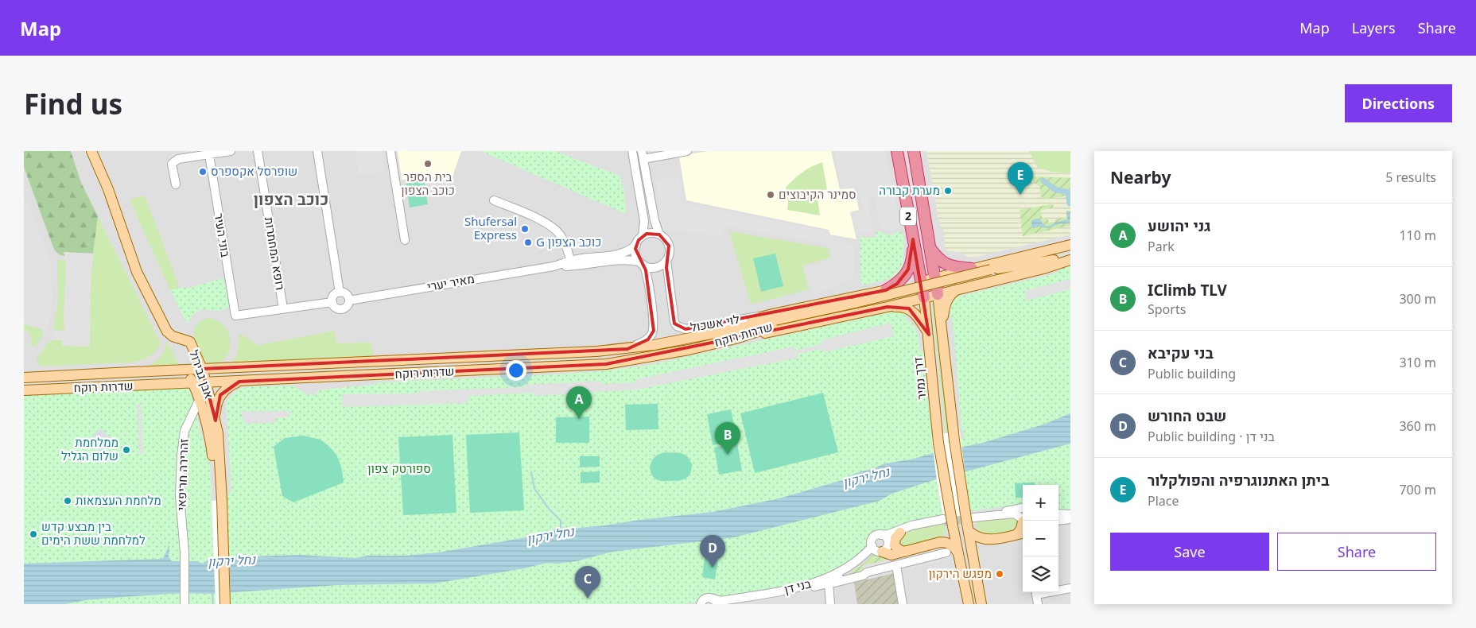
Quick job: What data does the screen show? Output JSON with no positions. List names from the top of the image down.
{
  "streets": {
    "highway": ["2", "דרך נמיר"],
    "main road": ["שדרות רוקח", "אבן גבירול"],
    "street": [
      "בוני העיר",
      "רופא המחתרות",
      "מאיר יערי",
      "לוי אשכול",
      "זהרירה חריפאי",
      "בני דן"
    ]
  },
  "crossings": [
    ["בוני העיר", "רופא המחתרות"],
    ["מאיר יערי", "לוי אשכול"],
    ["שדרות רוקח", "אבן גבירול"],
    ["אבן גבירול", "זהרירה חריפאי"],
    ["דרך נמיר", "בני דן"]
  ],
  "districts": ["כוכב הצפון"],
  "water": ["נחל ירקון"],
  "parks": ["ספורטק צפון"],
  "places": [
    "בית הספר כוכב הצפון",
    "שופרסל אקספרס",
    "מערת קבורה",
    "סמינר הקיבוצים",
    "Shufersal Express",
    "G כוכב הצפון",
    "ממלחמת שלום הגליל",
    "מלחמת העצמאות",
    "בין מבצע קדש למלחמת ששת הימים",
    "מפגש הירקון"
  ],
  "page": {
    "header": "Map",
    "nav": ["Map", "Layers", "Share"],
    "buttons": [
      "Directions",
      ["Save", "Share"]
    ],
    "title": "Find us",
    "heading": ["Nearby", "5 results"],
    "pins": [
      "E",
      "A",
      "B",
      "D",
      "C"
    ],
    "list": [
      {
        "mark": "A",
        "name": "גני יהושע",
        "note": "Park",
        "value": "110 m"
      },
      {
        "mark": "B",
        "name": "IClimb TLV",
        "note": "Sports",
        "value": "300 m"
      },
      {
        "mark": "C",
        "name": "בני עקיבא",
        "note": "Public building",
        "value": "310 m"
      },
      {
        "mark": "D",
        "name": "שבט החורש",
        "note": "Public building · בני דן",
        "value": "360 m"
      },
      {
        "mark": "E",
        "name": "ביתן האתנוגרפיה והפולקלור",
        "note": "Place",
        "value": "700 m"
      }
    ],
    "map_buttons": ["+", "−"]
  }
}
